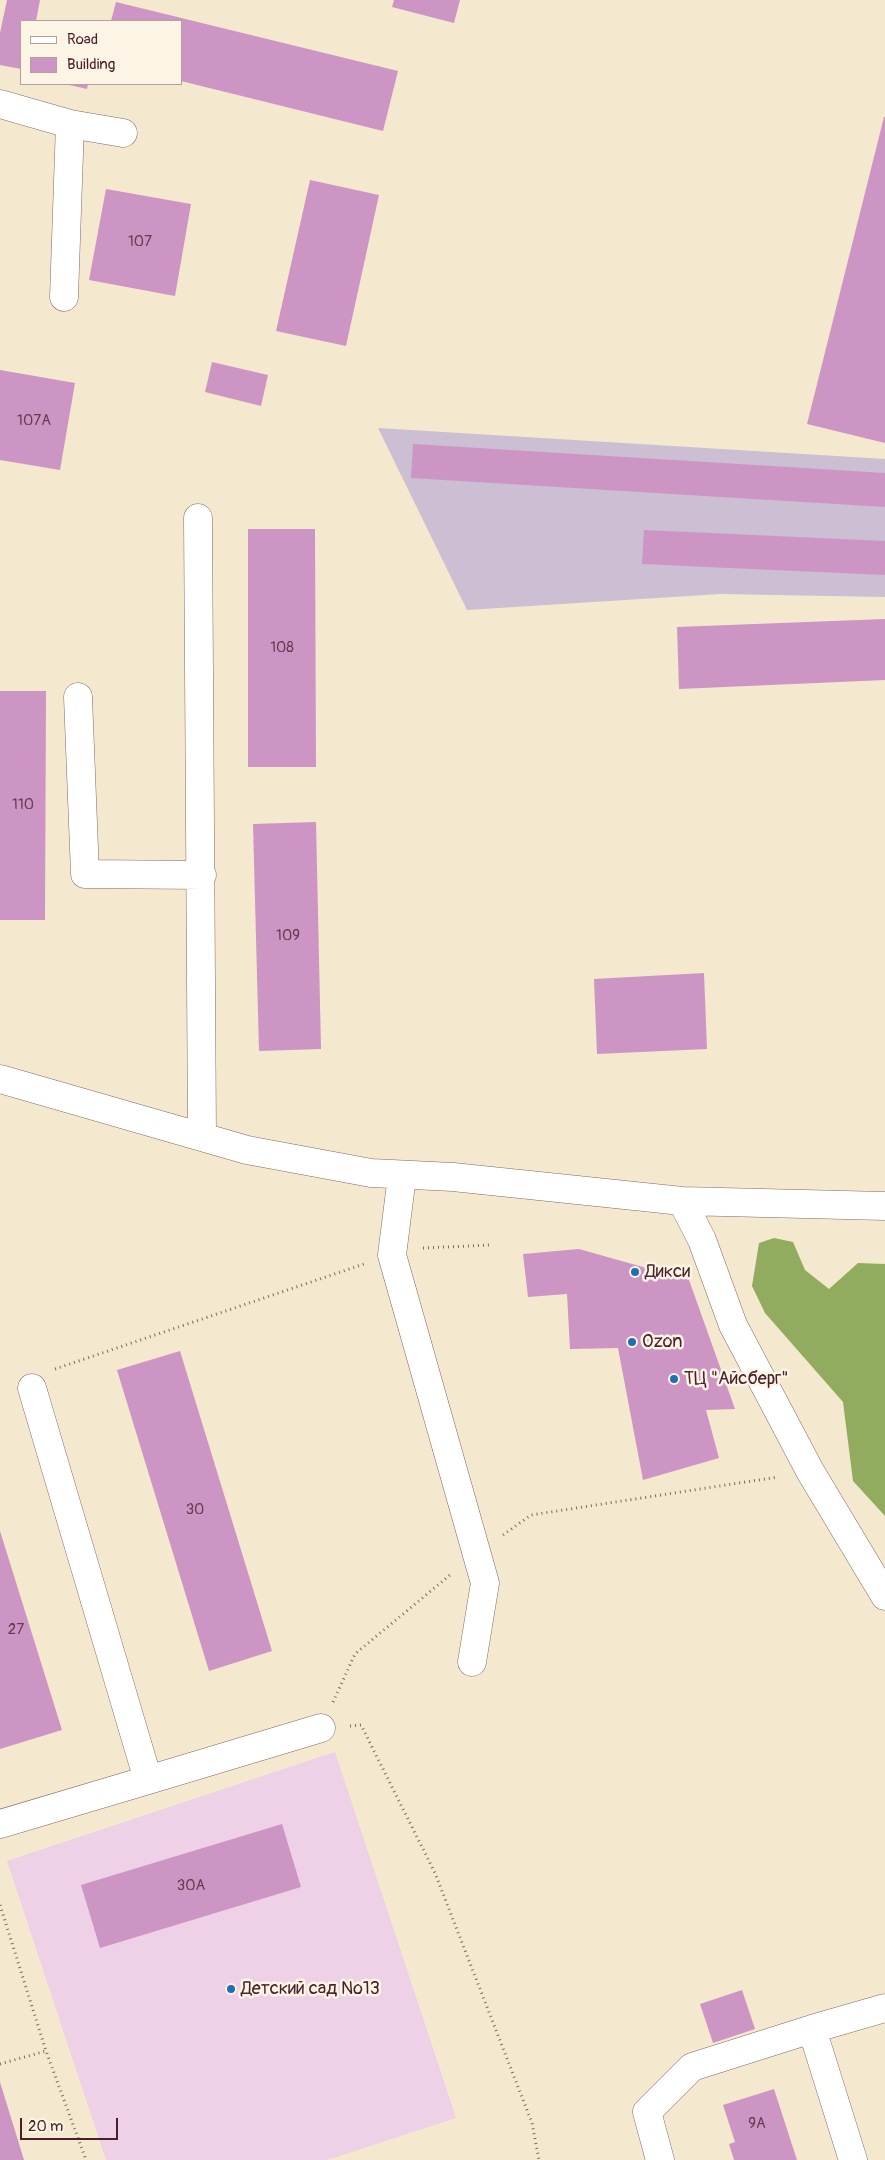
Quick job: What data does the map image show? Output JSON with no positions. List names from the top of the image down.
{
  "places": [
    "Дикси",
    "Ozon",
    "ТЦ \"Айсберг\"",
    "Детский сад №13"
  ],
  "house_numbers": [
    "107",
    "107А",
    "108",
    "110",
    "109",
    "30",
    "27",
    "30А",
    "9А"
  ],
  "legend": ["Road", "Building"],
  "scale_bar": "20 m"
}
